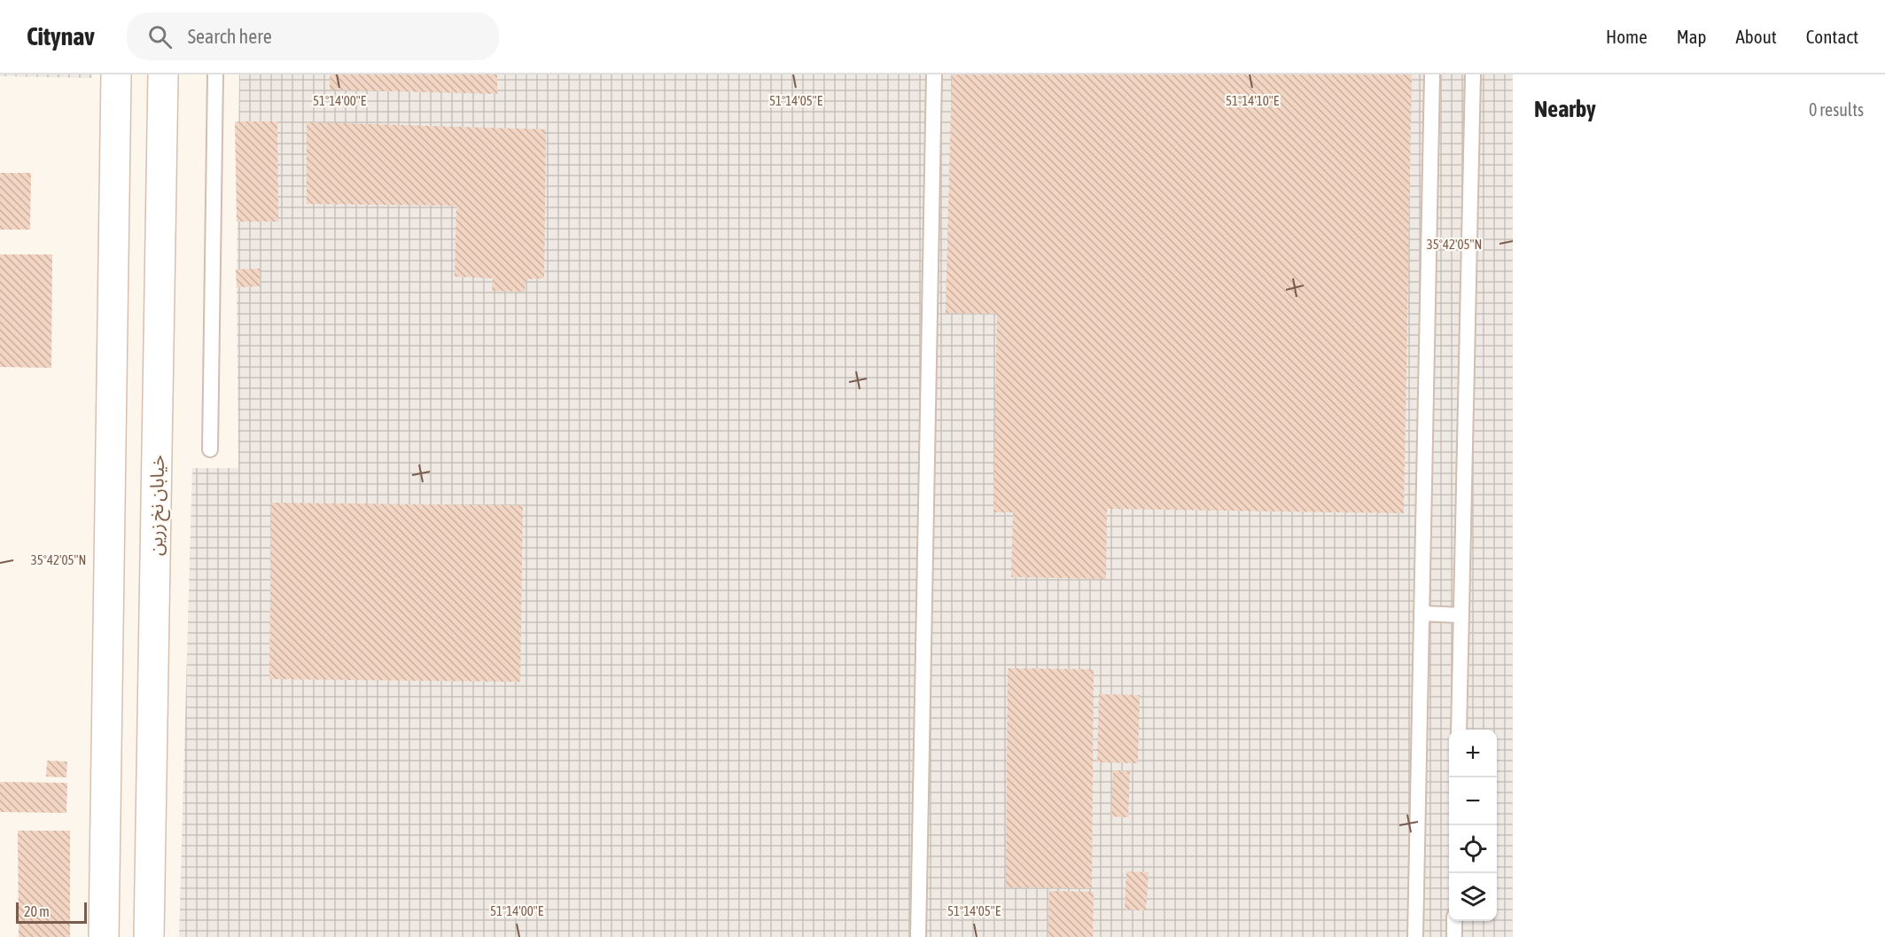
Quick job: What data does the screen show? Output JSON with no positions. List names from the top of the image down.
{
  "streets": {
    "street": ["خیابان نخ زرین"]
  },
  "scale_bar": "20 m",
  "page": {
    "header": "Citynav",
    "search": "Search here",
    "nav": [
      "Home",
      "Map",
      "About",
      "Contact"
    ],
    "heading": ["Nearby", "0 results"],
    "map_buttons": ["+", "−"],
    "scale": "20 m"
  },
  "coordinates": [
    "51°14'00\"E",
    "51°14'05\"E",
    "51°14'10\"E",
    "35°42'05\"N"
  ]
}
